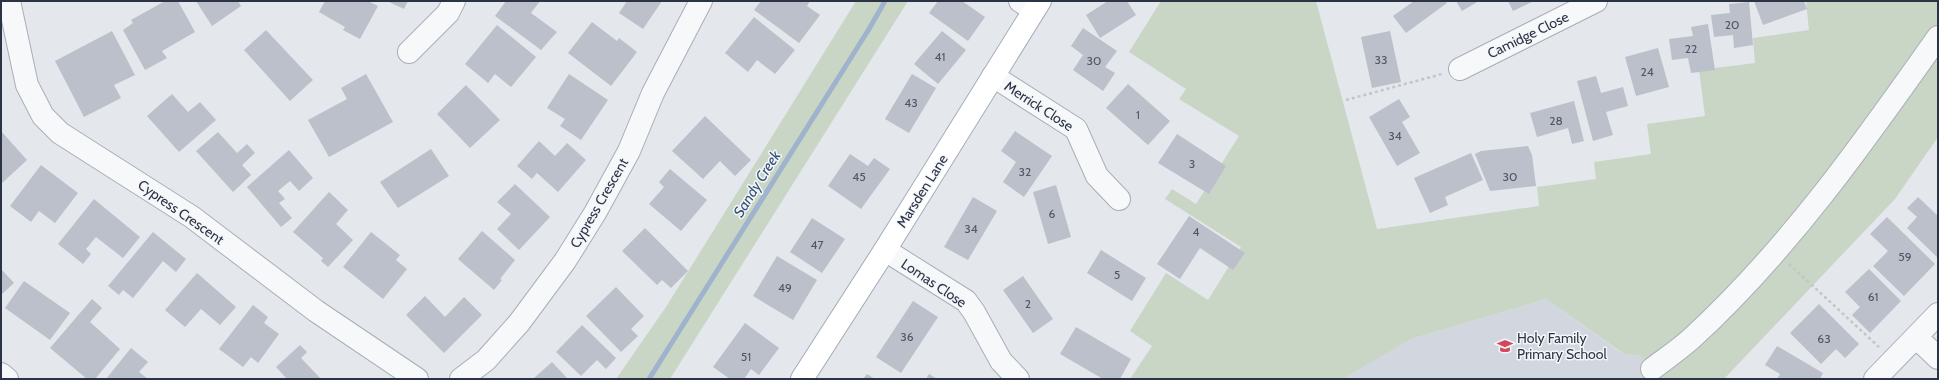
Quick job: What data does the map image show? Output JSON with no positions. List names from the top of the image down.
{
  "streets": {
    "main road": ["Marsden Lane"],
    "street": [
      "Camidge Close",
      "Merrick Close",
      "Cypress Crescent",
      "Lomas Close"
    ]
  },
  "crossings": [
    ["Merrick Close", "Marsden Lane"],
    ["Marsden Lane", "Lomas Close"]
  ],
  "water": ["Sandy Creek"],
  "places": {
    "school or university": ["Holy Family Primary School"]
  },
  "house_numbers": [
    "20",
    "22",
    "41",
    "33",
    "30",
    "24",
    "43",
    "1",
    "28",
    "34",
    "3",
    "32",
    "45",
    "30",
    "6",
    "34",
    "4",
    "47",
    "59",
    "5",
    "49",
    "61",
    "2",
    "36",
    "63",
    "51"
  ]
}
